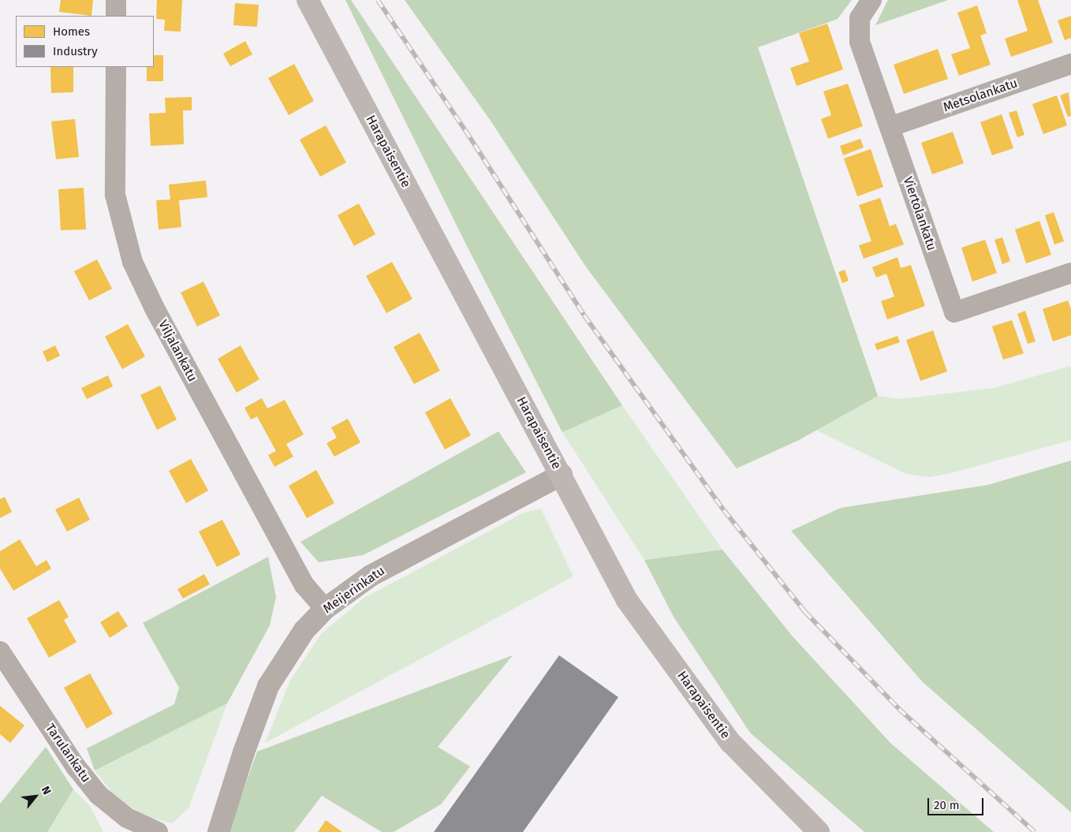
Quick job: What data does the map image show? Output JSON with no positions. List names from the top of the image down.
{
  "streets": {
    "main road": ["Harapaisentie"],
    "street": [
      "Metsolankatu",
      "Viertolankatu",
      "Viljalankatu",
      "Meijerinkatu",
      "Tarulankatu"
    ]
  },
  "crossings": [
    ["Metsolankatu", "Viertolankatu"],
    ["Harapaisentie", "Meijerinkatu"],
    ["Viljalankatu", "Meijerinkatu"]
  ],
  "legend": ["Homes", "Industry"],
  "scale_bar": "20 m",
  "north": "top right"
}
